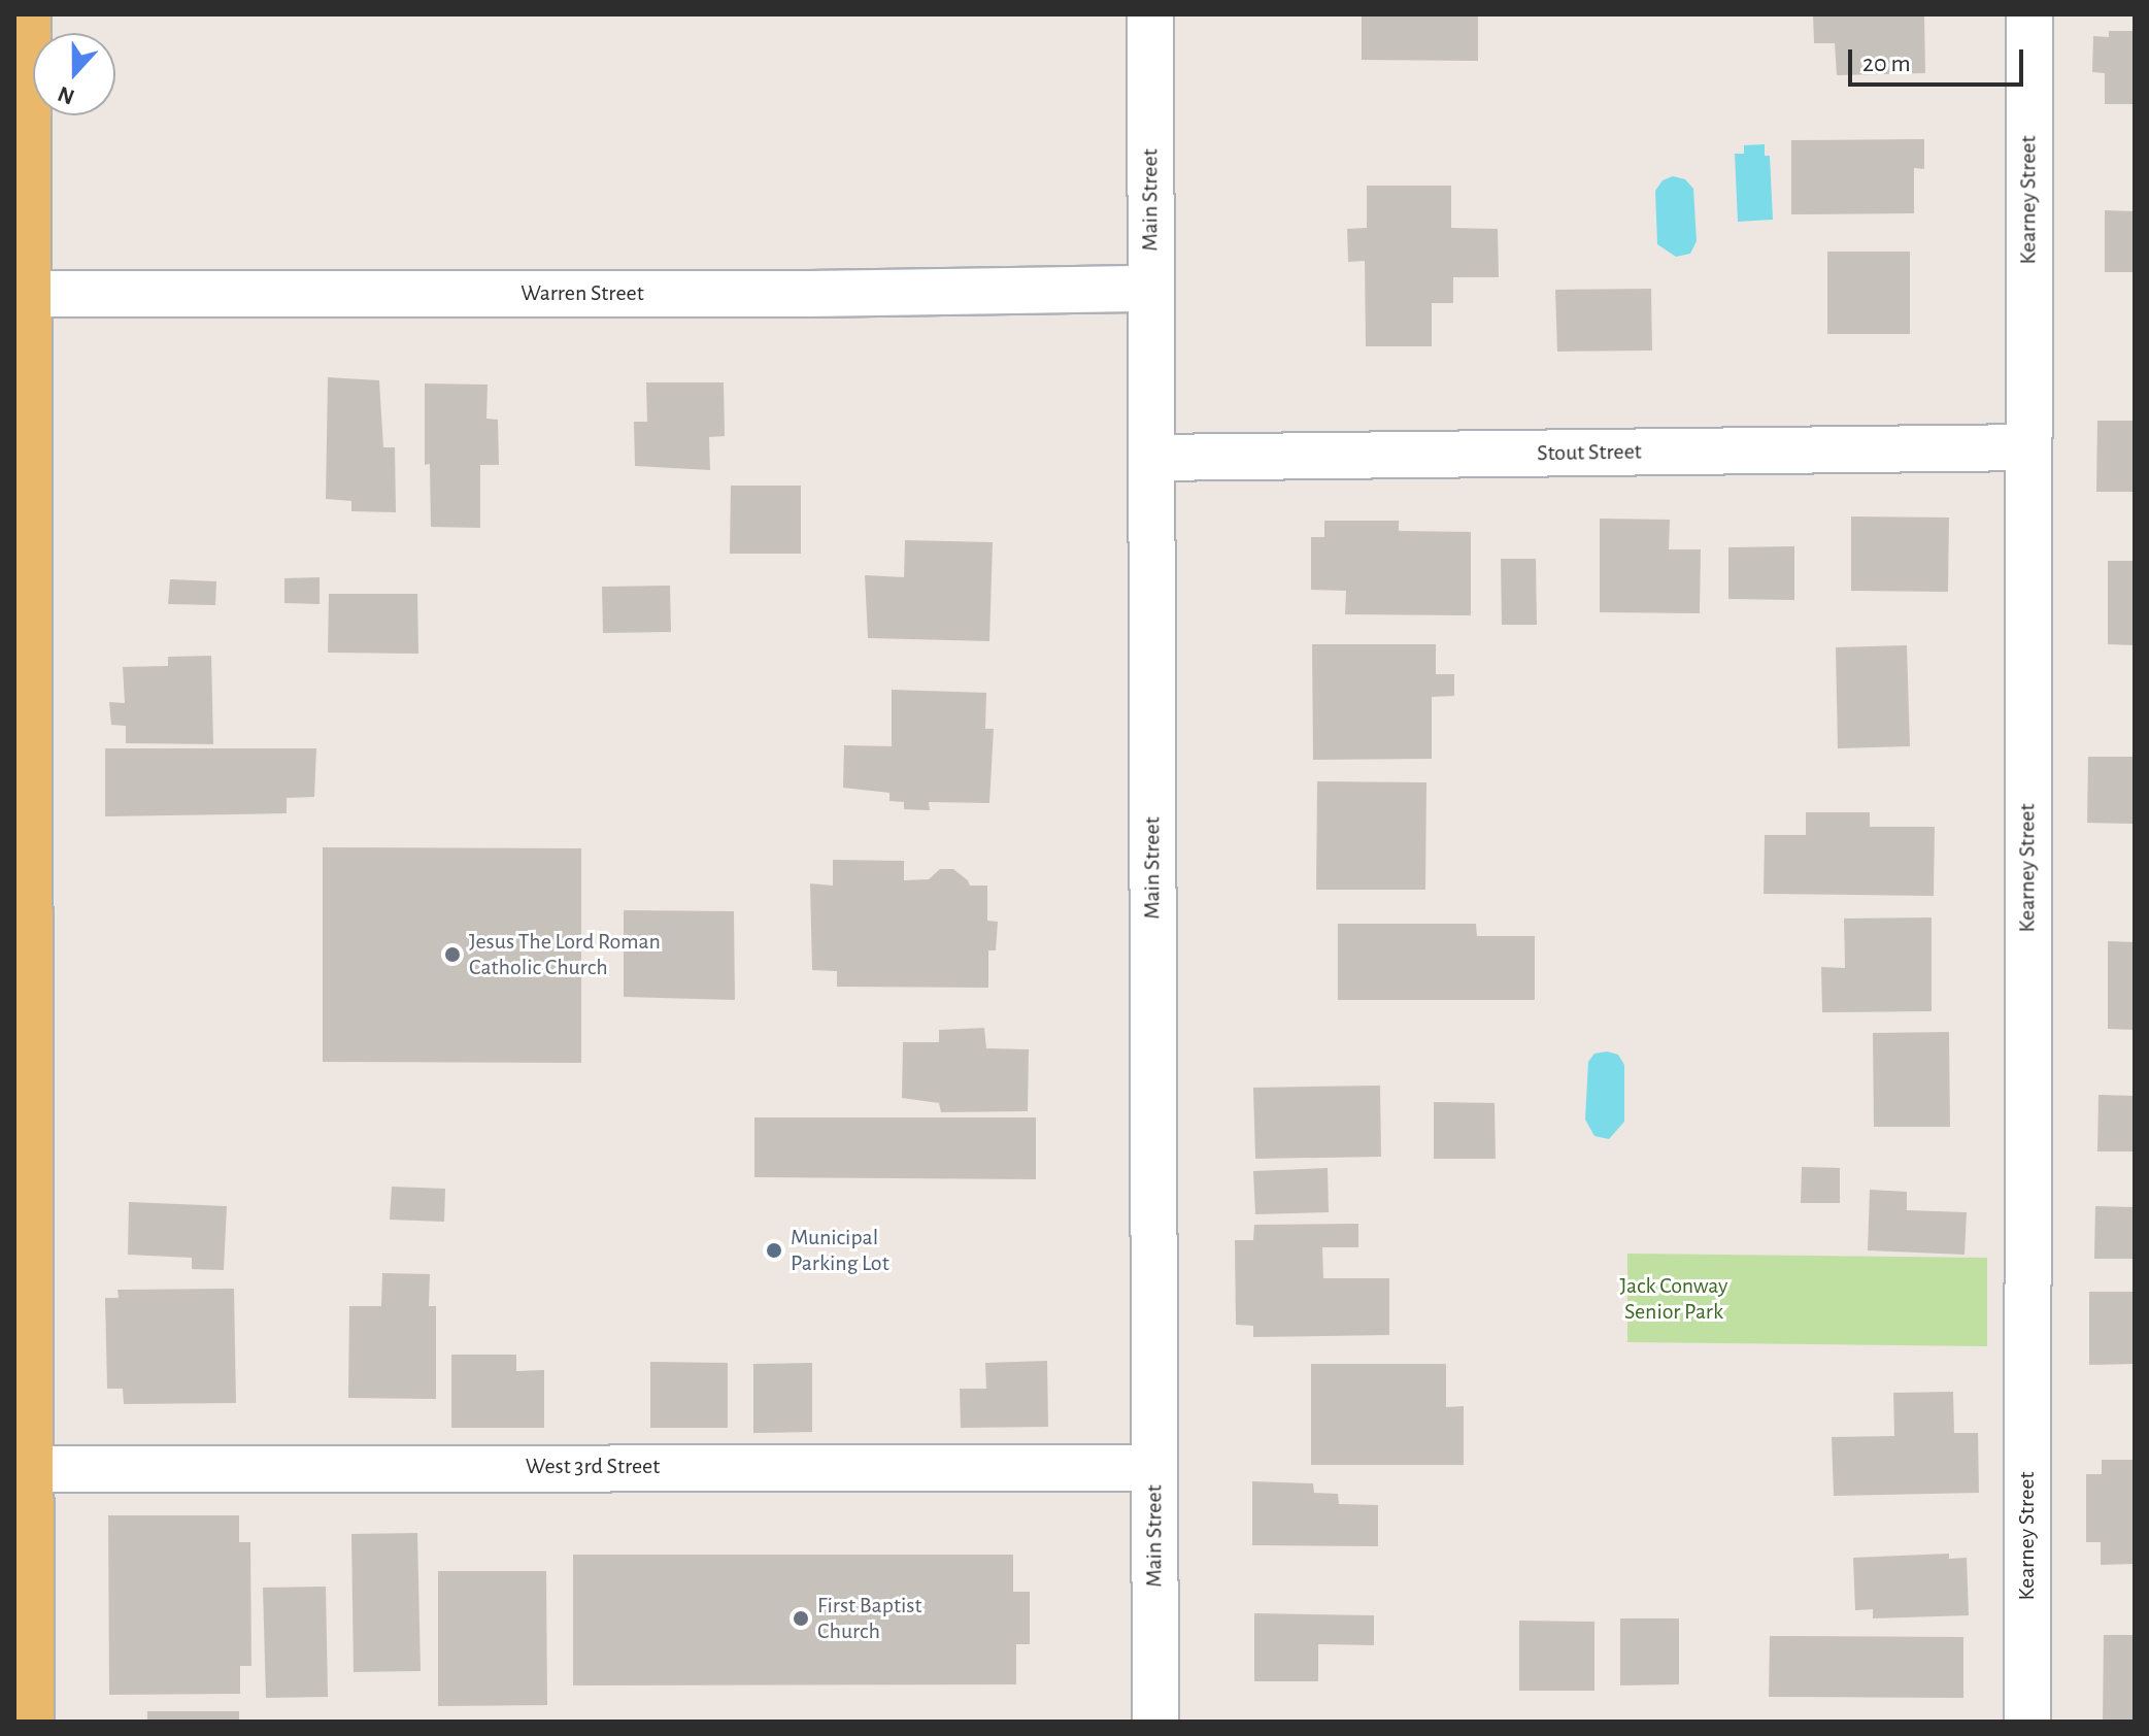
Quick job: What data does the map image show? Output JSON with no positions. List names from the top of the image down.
{
  "streets": {
    "street": [
      "Main Street",
      "Kearney Street",
      "Warren Street",
      "Stout Street",
      "West 3rd Street"
    ]
  },
  "crossings": [
    ["Main Street", "Warren Street"],
    ["Main Street", "Stout Street"],
    ["Main Street", "West 3rd Street"],
    ["Kearney Street", "Stout Street"]
  ],
  "parks": ["Jack Conway Senior Park"],
  "places": ["Jesus The Lord Roman Catholic Church", "Municipal Parking Lot", "First Baptist Church"],
  "scale_bar": "20 m",
  "north": "bottom"
}
